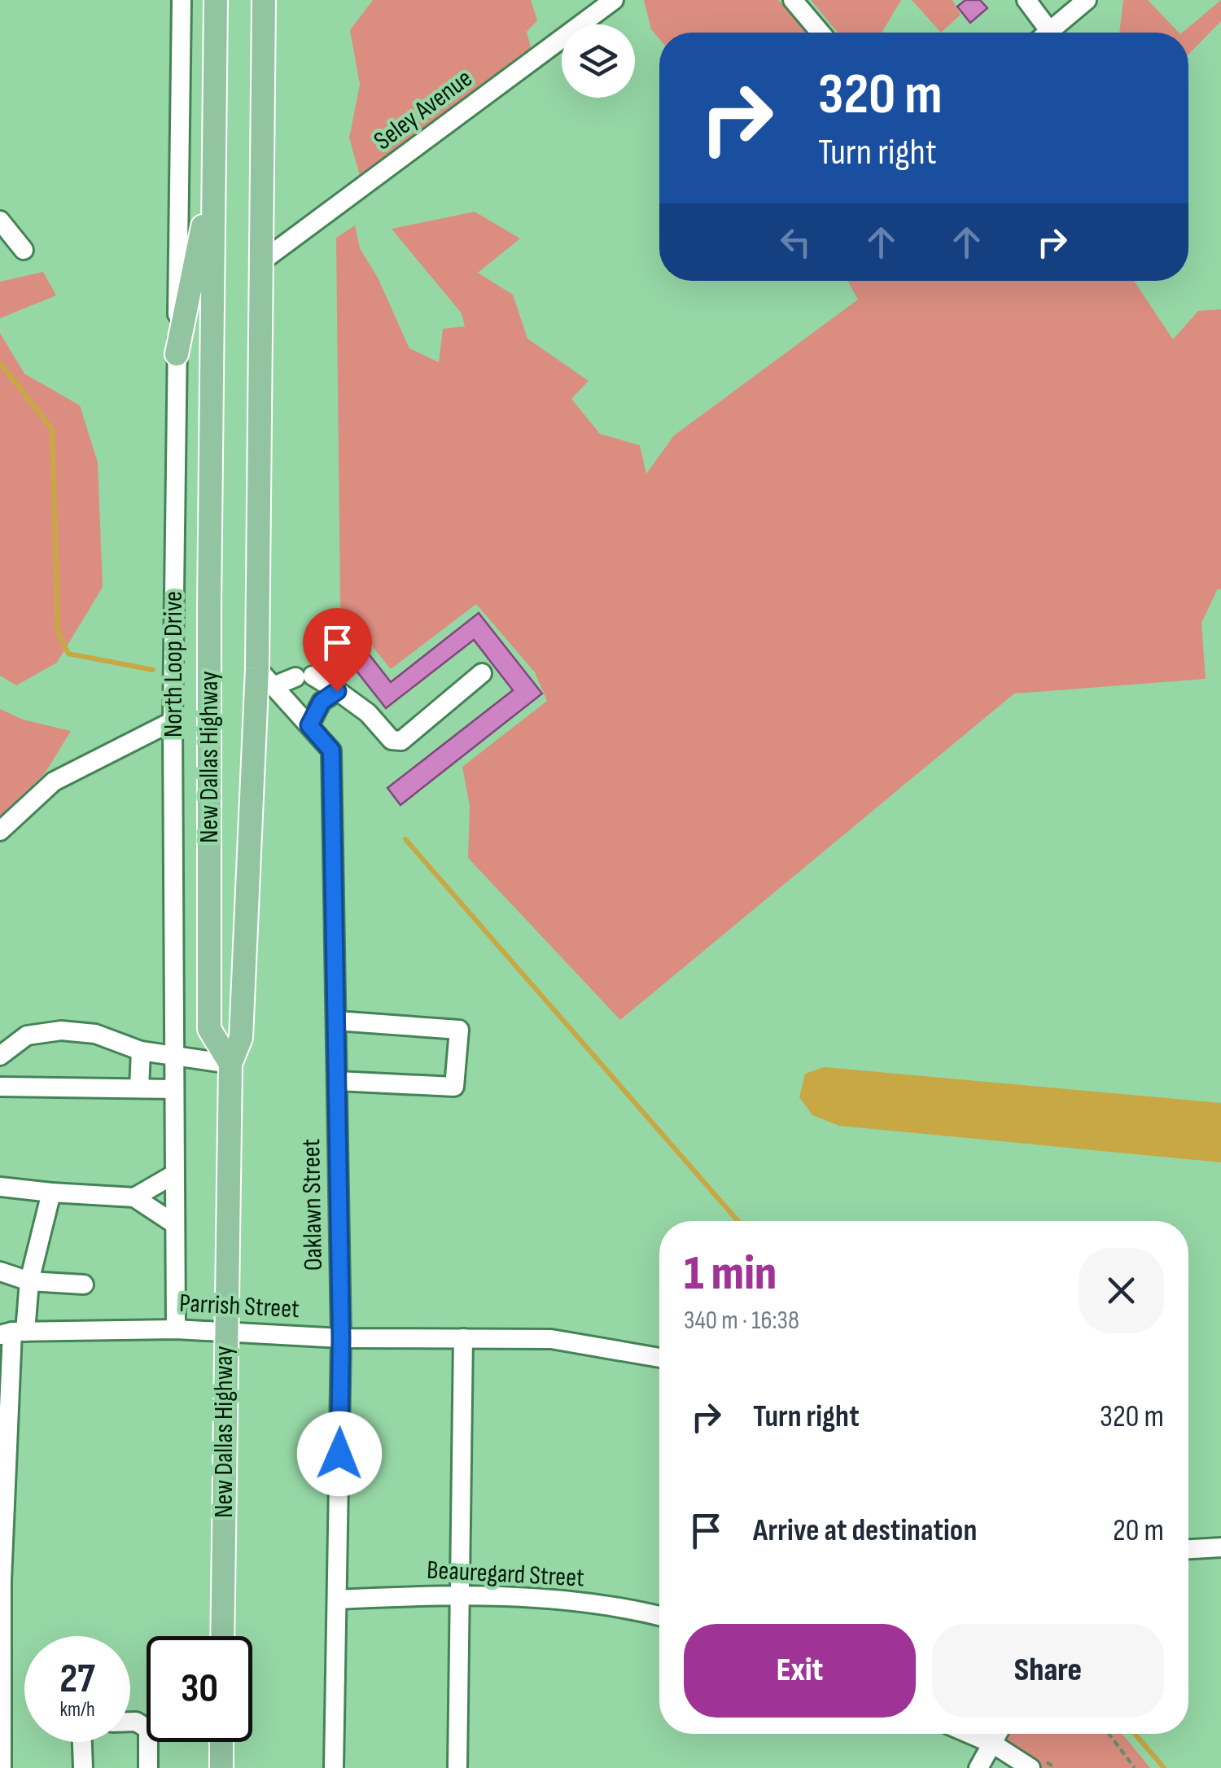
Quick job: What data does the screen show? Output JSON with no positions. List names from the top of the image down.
{
  "streets": {
    "main road": ["New Dallas Highway"],
    "street": [
      "Seley Avenue",
      "North Loop Drive",
      "Oaklawn Street",
      "Parrish Street",
      "Beauregard Street"
    ]
  },
  "crossings": [
    ["North Loop Drive", "Parrish Street"],
    ["New Dallas Highway", "Oaklawn Street"],
    ["New Dallas Highway", "Parrish Street"],
    ["Oaklawn Street", "Parrish Street"],
    ["Oaklawn Street", "Beauregard Street"]
  ],
  "page": {
    "turn": ["320 m", "Turn right"],
    "heading": ["1 min", "340 m · 16:38"],
    "list": [
      {
        "name": "Turn right",
        "value": "320 m"
      },
      {
        "name": "Arrive at destination",
        "value": "20 m"
      }
    ],
    "buttons": ["Exit", "Share"],
    "speed": "27 km/h",
    "limit": "30"
  }
}
